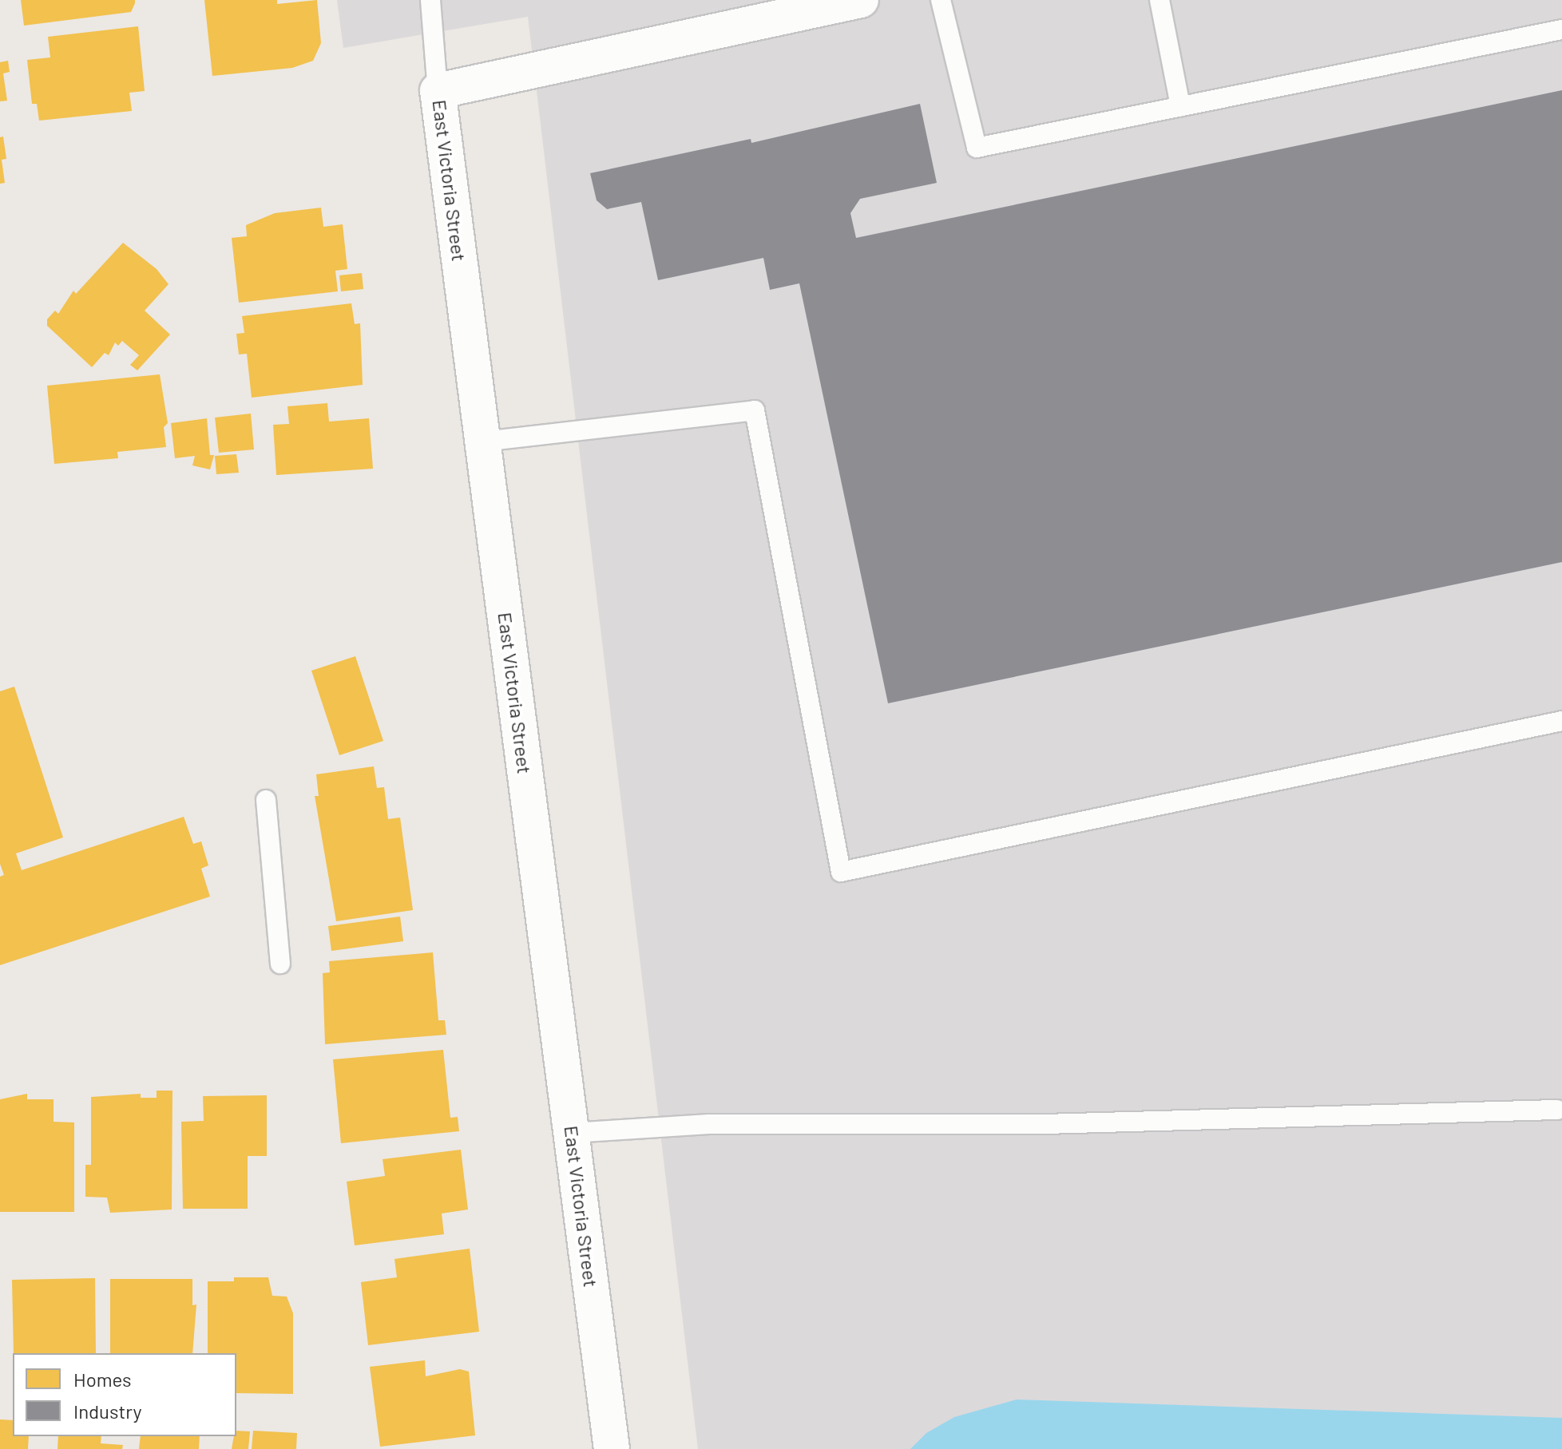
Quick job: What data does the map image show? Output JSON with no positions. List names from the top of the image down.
{
  "streets": {
    "street": ["East Victoria Street"]
  },
  "legend": ["Homes", "Industry"]
}
